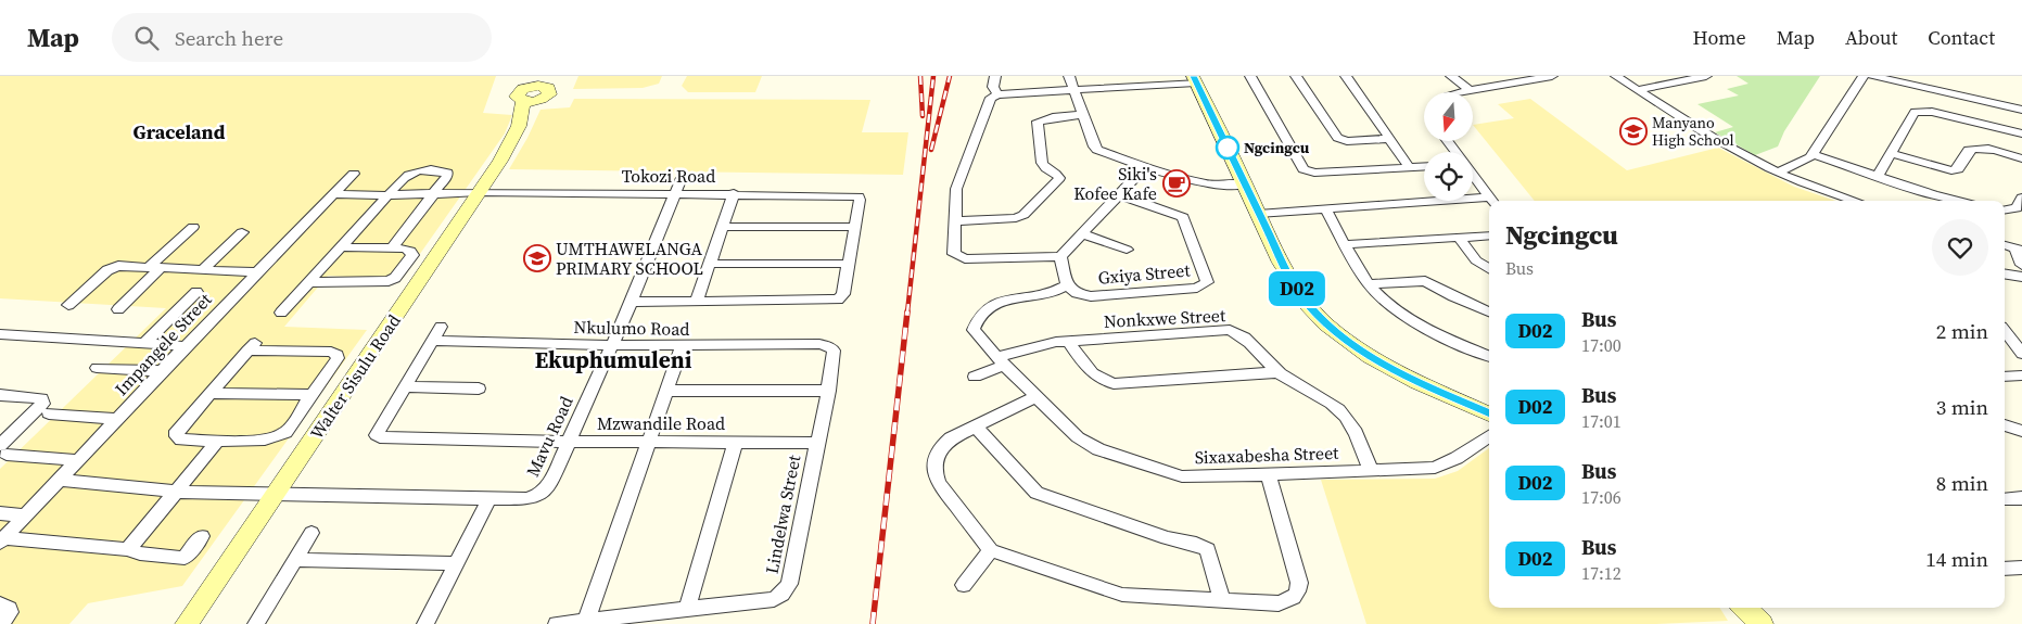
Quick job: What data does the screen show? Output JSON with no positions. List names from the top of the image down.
{
  "streets": {
    "street": [
      "Tokozi Road",
      "Gxiya Street",
      "Nonkxwe Street",
      "Nkulumo Road",
      "Impangele Street",
      "Walter Sisulu Road",
      "Mzwandile Road",
      "Mavu Road",
      "Sixaxabesha Street",
      "Lindelwa Street"
    ]
  },
  "crossings": [
    ["Tokozi Road", "Impangele Street"],
    ["Tokozi Road", "Walter Sisulu Road"],
    ["Tokozi Road", "Mavu Road"],
    ["Gxiya Street", "Sixaxabesha Street"],
    ["Nonkxwe Street", "Sixaxabesha Street"],
    ["Nkulumo Road", "Mavu Road"],
    ["Nkulumo Road", "Lindelwa Street"],
    ["Impangele Street", "Mavu Road"],
    ["Walter Sisulu Road", "Mavu Road"],
    ["Mzwandile Road", "Mavu Road"],
    ["Mzwandile Road", "Lindelwa Street"]
  ],
  "districts": ["Graceland", "Ekuphumuleni"],
  "places": {
    "school or university": ["Manyano High School", "UMTHAWELANGA PRIMARY SCHOOL"],
    "other": ["Ngcingcu"],
    "cafe": ["Siki's Kofee Kafe"]
  },
  "lines": ["bus line D02"],
  "north": "bottom",
  "page": {
    "header": "Map",
    "search": "Search here",
    "nav": [
      "Home",
      "Map",
      "About",
      "Contact"
    ],
    "on_map": "D02",
    "heading": ["Ngcingcu", "Bus"],
    "list": [
      {
        "mark": "D02",
        "name": "Bus",
        "note": "17:00",
        "value": "2 min"
      },
      {
        "mark": "D02",
        "name": "Bus",
        "note": "17:01",
        "value": "3 min"
      },
      {
        "mark": "D02",
        "name": "Bus",
        "note": "17:06",
        "value": "8 min"
      },
      {
        "mark": "D02",
        "name": "Bus",
        "note": "17:12",
        "value": "14 min"
      }
    ]
  }
}
